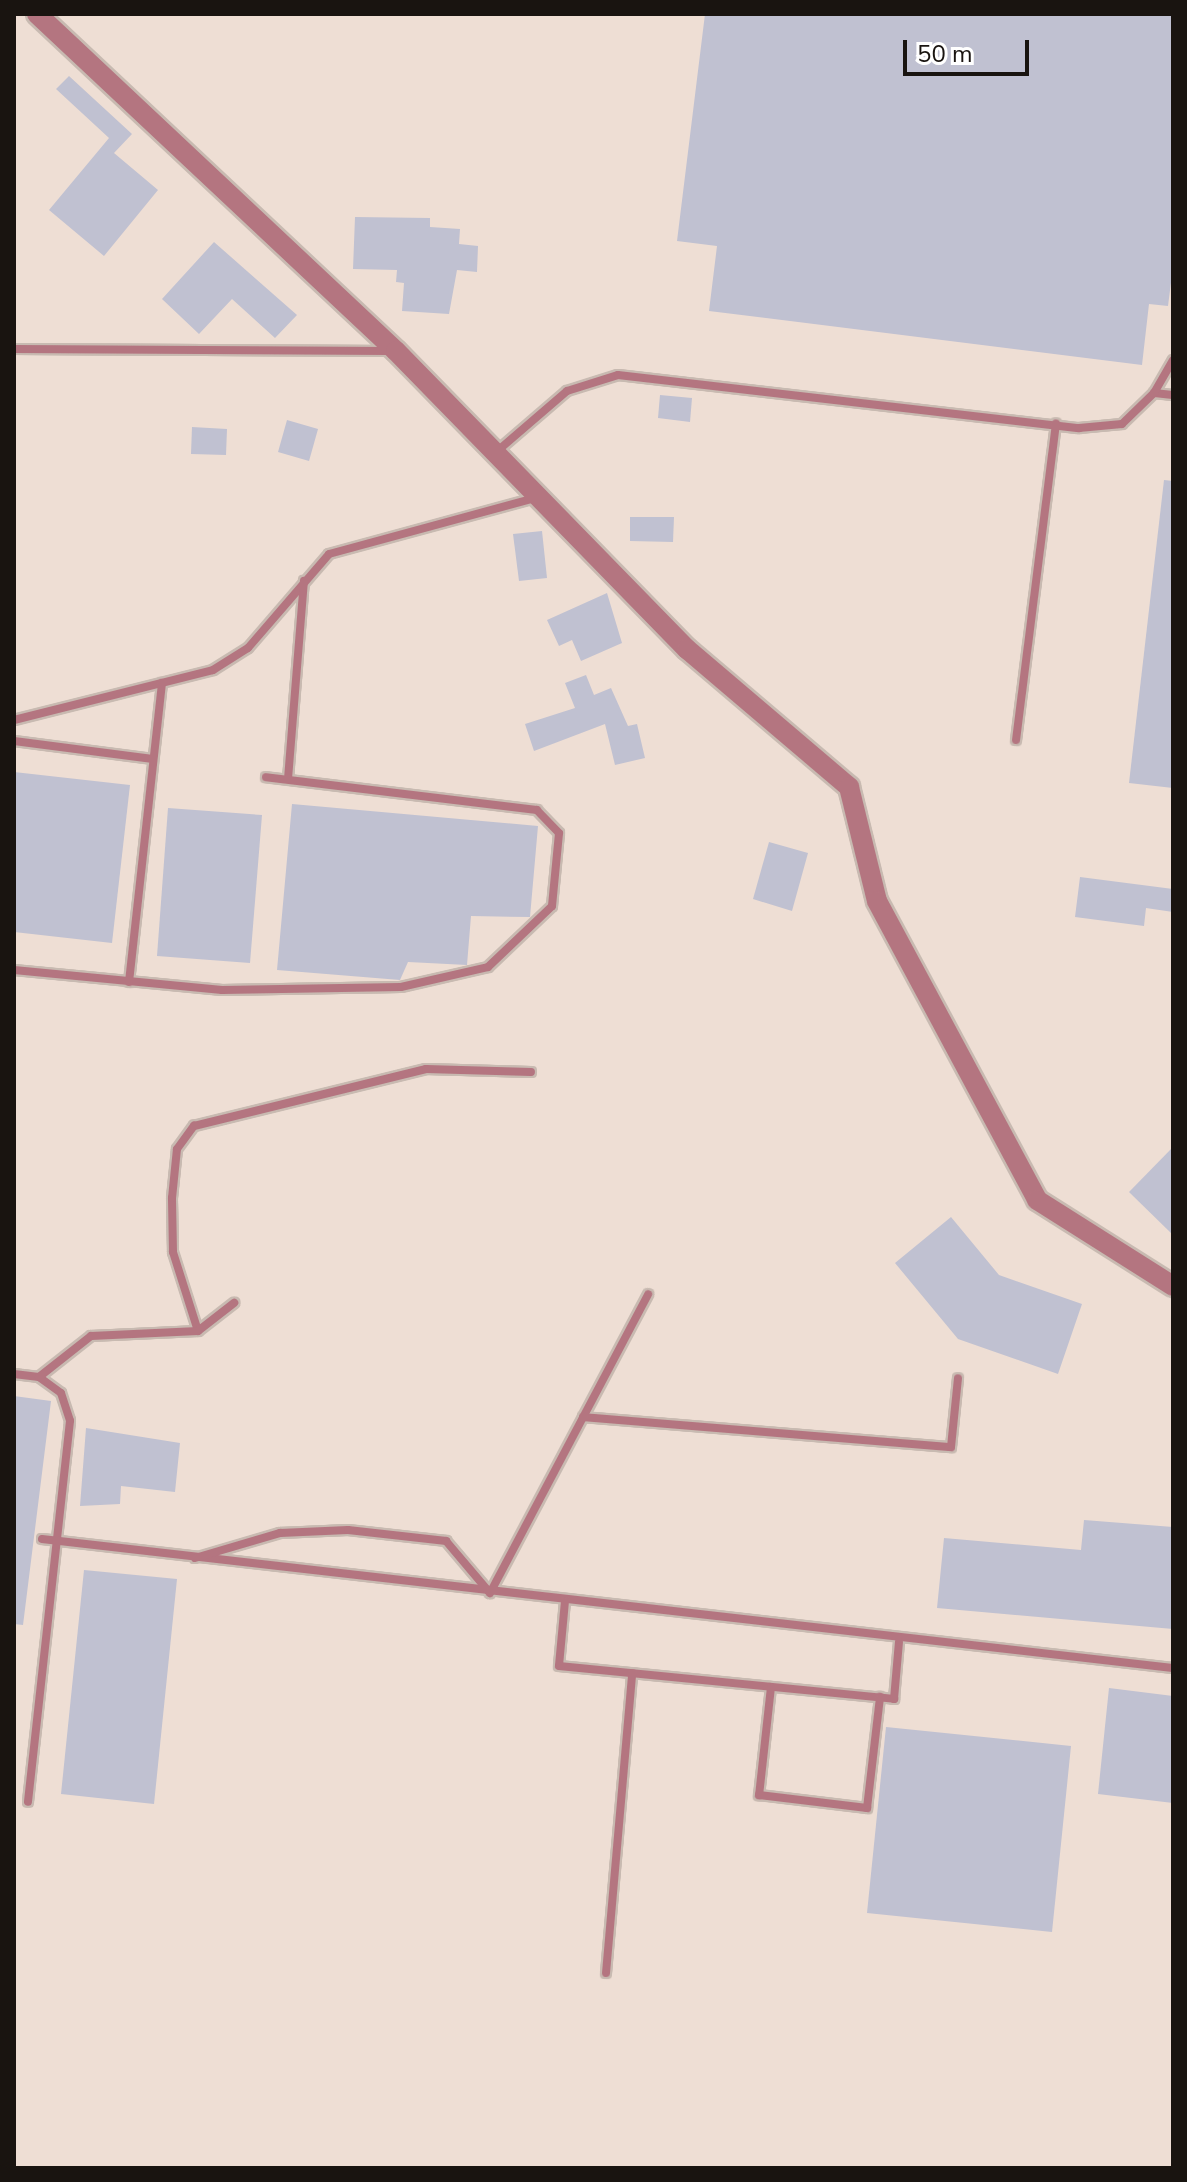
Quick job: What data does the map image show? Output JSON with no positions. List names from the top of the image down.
{
  "scale_bar": "50 m"
}
